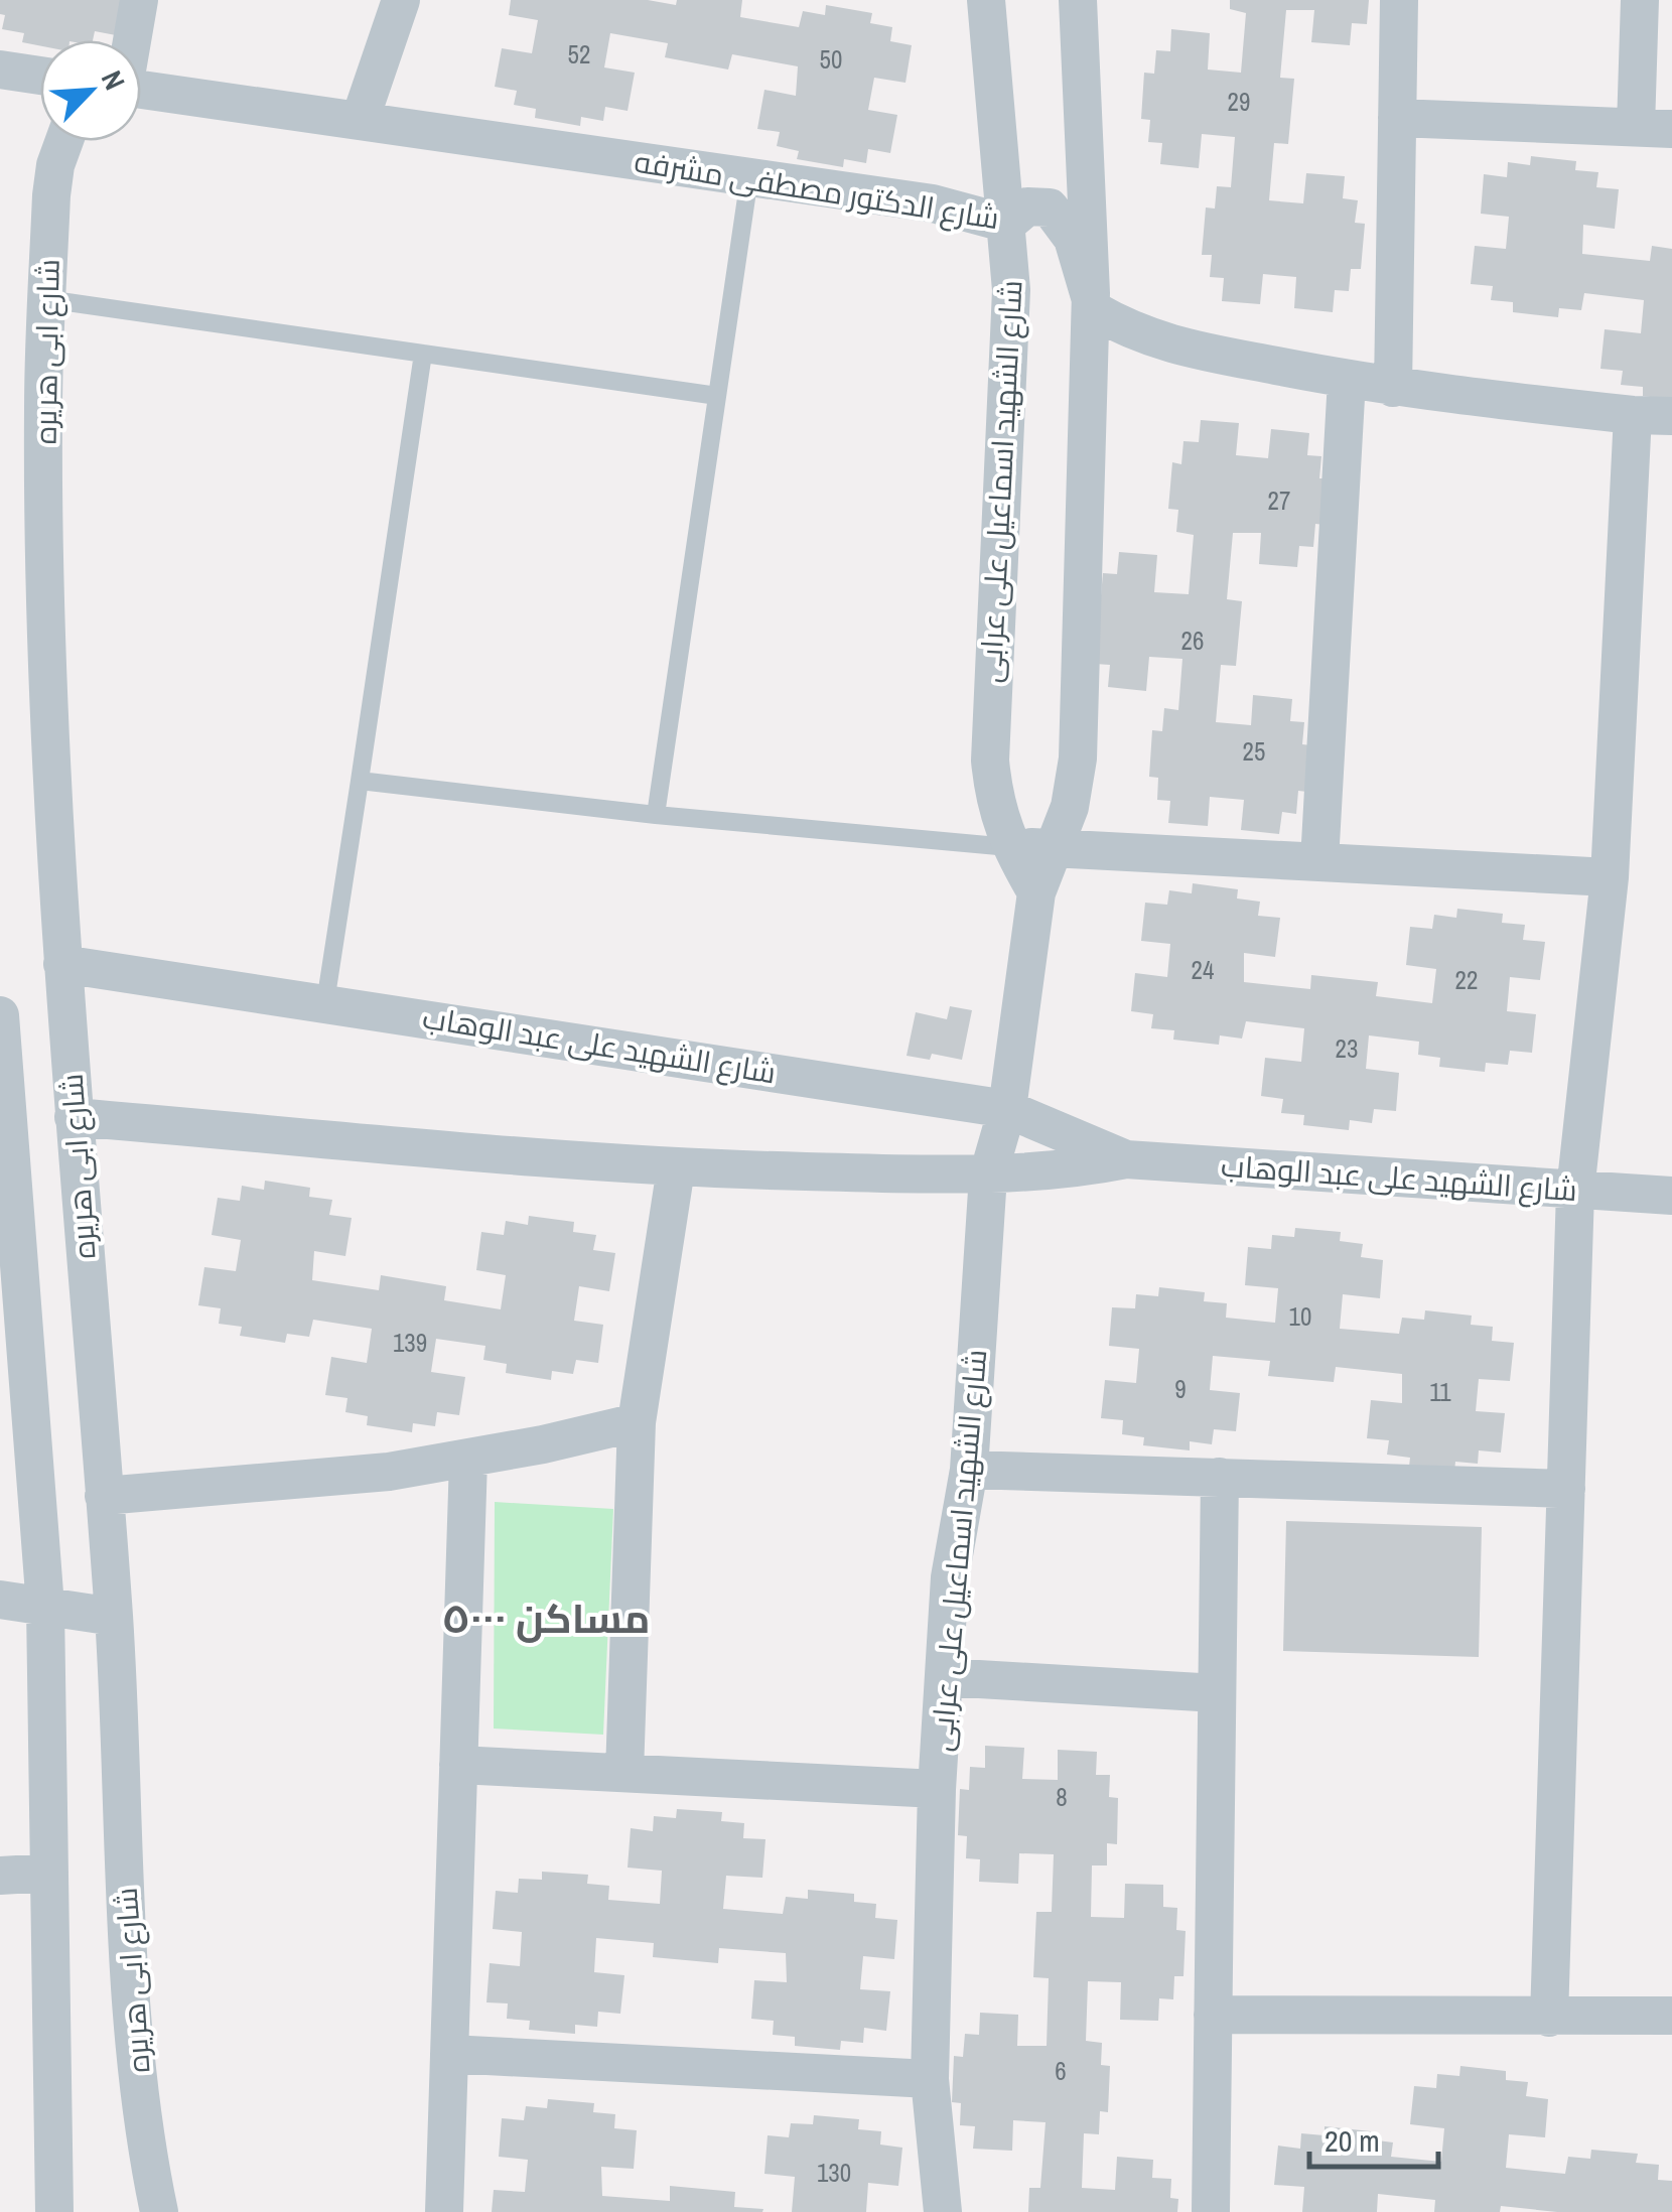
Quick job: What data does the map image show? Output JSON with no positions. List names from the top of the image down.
{
  "streets": {
    "street": [
      "شارع الدكتور مصطفى مشرفه",
      "شارع ابى هريره",
      "شارع الشهيد اسماعيل على عرابى",
      "شارع الشهيد على عبد الوهاب"
    ]
  },
  "crossings": [
    ["شارع الدكتور مصطفى مشرفه", "شارع الشهيد اسماعيل على عرابى"],
    ["شارع ابى هريره", "شارع الشهيد على عبد الوهاب"],
    ["شارع الشهيد اسماعيل على عرابى", "شارع الشهيد على عبد الوهاب"]
  ],
  "districts": ["مساكن ٥٠٠٠"],
  "house_numbers": [
    "52",
    "50",
    "29",
    "27",
    "26",
    "25",
    "24",
    "22",
    "23",
    "10",
    "139",
    "9",
    "11",
    "8",
    "6",
    "130"
  ],
  "scale_bar": "20 m",
  "north": "top right"
}
